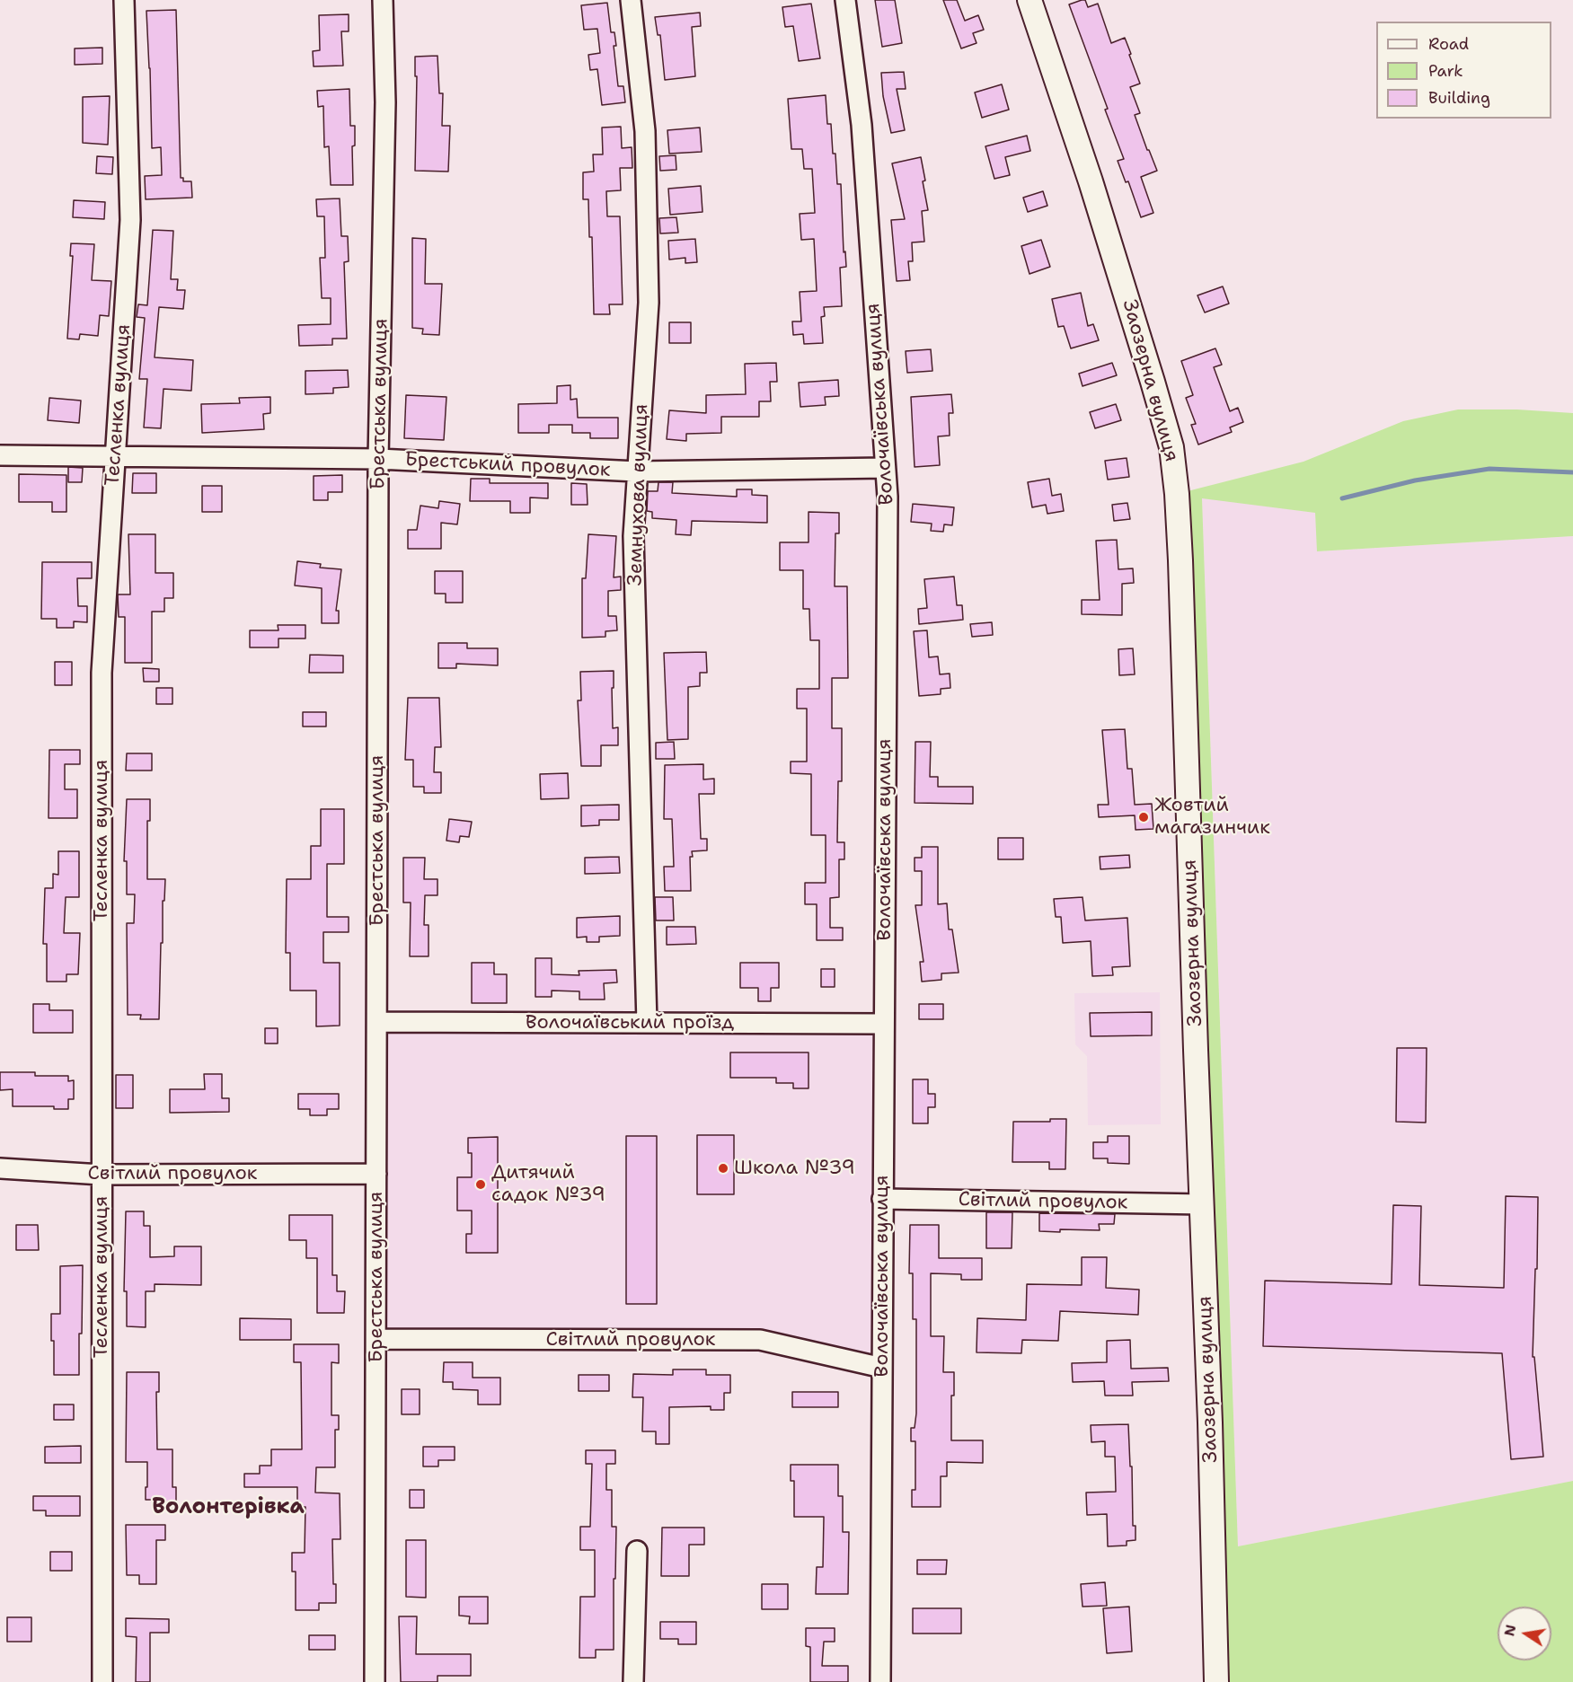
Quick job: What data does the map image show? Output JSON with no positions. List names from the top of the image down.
{
  "streets": {
    "street": [
      "Заозерна вулиця",
      "Брестська вулиця",
      "Волочаївська вулиця",
      "Тесленка вулиця",
      "Брестський провулок",
      "Земнухова вулиця",
      "Волочаївський проїзд",
      "Світлий провулок"
    ]
  },
  "crossings": [
    ["Заозерна вулиця", "Світлий провулок"],
    ["Брестська вулиця", "Брестський провулок"],
    ["Брестська вулиця", "Волочаївський проїзд"],
    ["Брестська вулиця", "Світлий провулок"],
    ["Волочаївська вулиця", "Брестський провулок"],
    ["Волочаївська вулиця", "Волочаївський проїзд"],
    ["Волочаївська вулиця", "Світлий провулок"],
    ["Тесленка вулиця", "Брестський провулок"],
    ["Тесленка вулиця", "Світлий провулок"],
    ["Брестський провулок", "Земнухова вулиця"],
    ["Земнухова вулиця", "Волочаївський проїзд"]
  ],
  "districts": ["Волонтерівка"],
  "places": ["Жовтий магазинчик", "Школа №39", "Дитячий садок №39"],
  "legend": ["Road", "Park", "Building"],
  "north": "left"
}
